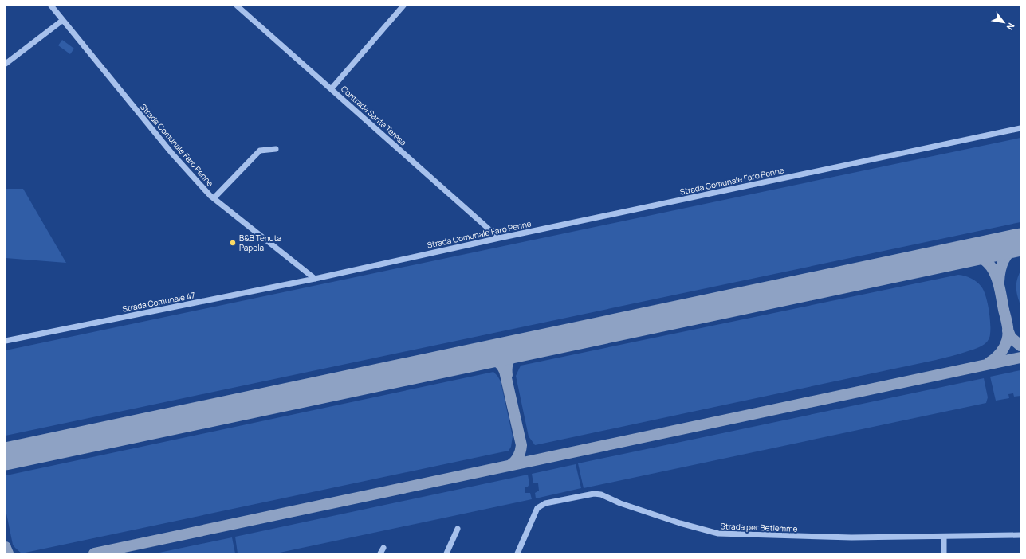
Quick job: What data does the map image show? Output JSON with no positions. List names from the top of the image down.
{
  "streets": {
    "street": [
      "Contrada Santa Teresa",
      "Strada Comunale Faro Penne",
      "Strada Comunale 47",
      "Strada per Betlemme"
    ]
  },
  "crossings": [
    ["Contrada Santa Teresa", "Strada Comunale Faro Penne"],
    ["Strada Comunale Faro Penne", "Strada Comunale 47"]
  ],
  "places": ["B&B Tenuta Papola"],
  "north": "bottom right"
}
